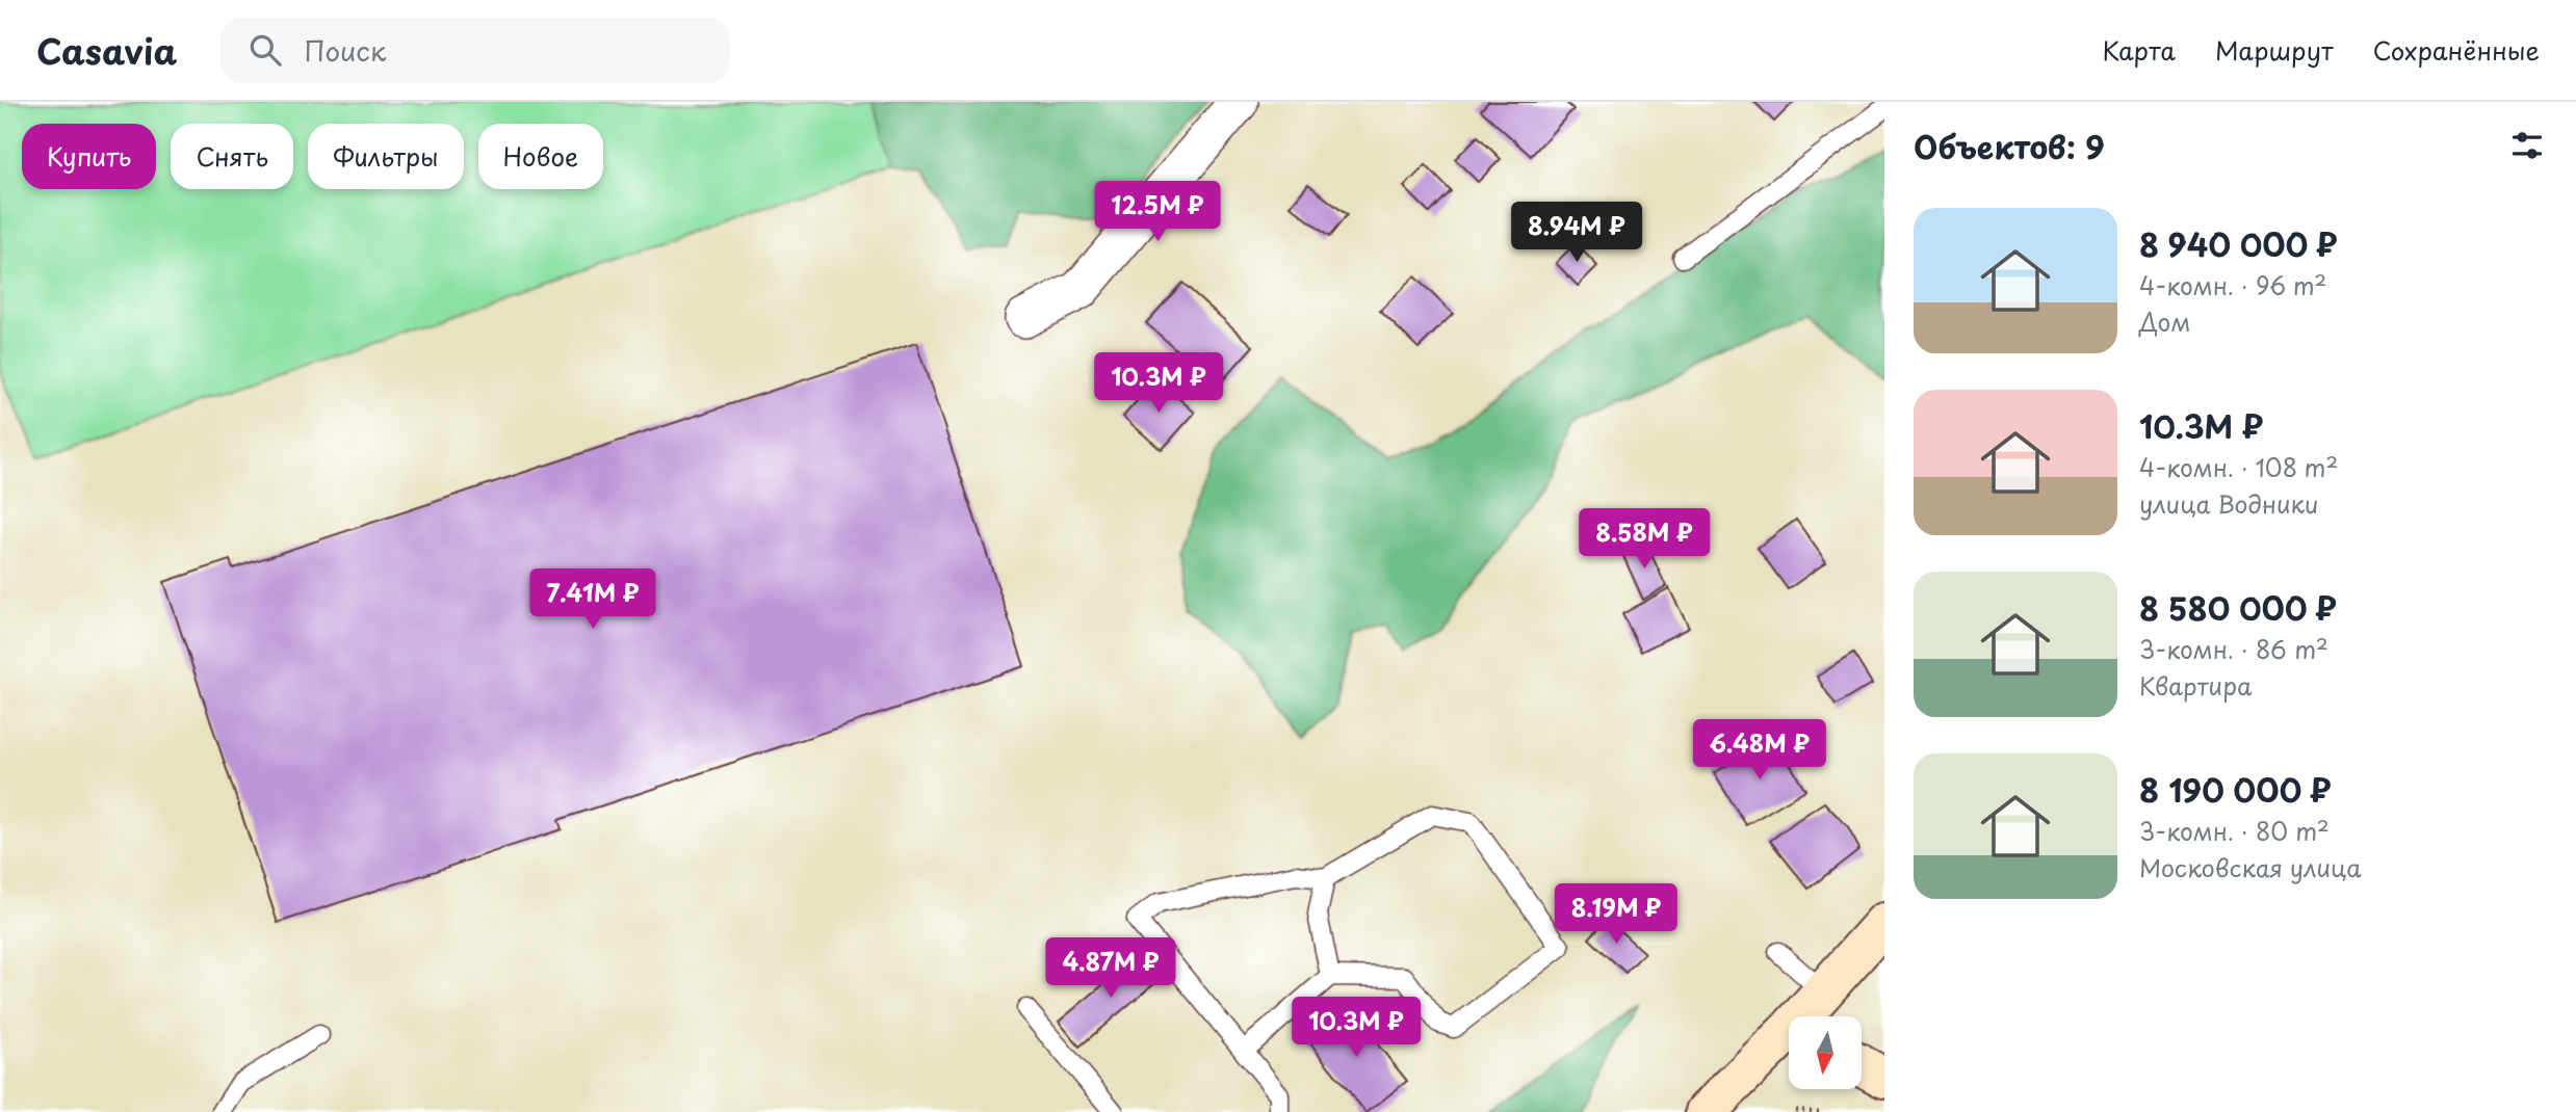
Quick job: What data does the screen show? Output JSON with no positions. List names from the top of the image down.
{
  "north": "bottom",
  "page": {
    "header": "Casavia",
    "search": "Поиск",
    "nav": ["Карта", "Маршрут", "Сохранённые"],
    "heading": "Объектов: 9",
    "chip": [
      "Купить",
      "Снять",
      "Фильтры",
      "Новое"
    ],
    "price": [
      "12.5M ₽",
      "8.94M ₽",
      "10.3M ₽",
      "8.58M ₽",
      "7.41M ₽",
      "6.48M ₽",
      "8.19M ₽",
      "4.87M ₽",
      "10.3M ₽"
    ],
    "list": [
      {
        "name": "8 940 000 ₽",
        "note": "4-комн. · 96 m² · Дом"
      },
      {
        "name": "10.3M ₽",
        "note": "4-комн. · 108 m² · улица Водники"
      },
      {
        "name": "8 580 000 ₽",
        "note": "3-комн. · 86 m² · Квартира"
      },
      {
        "name": "8 190 000 ₽",
        "note": "3-комн. · 80 m² · Московская улица"
      }
    ]
  }
}
